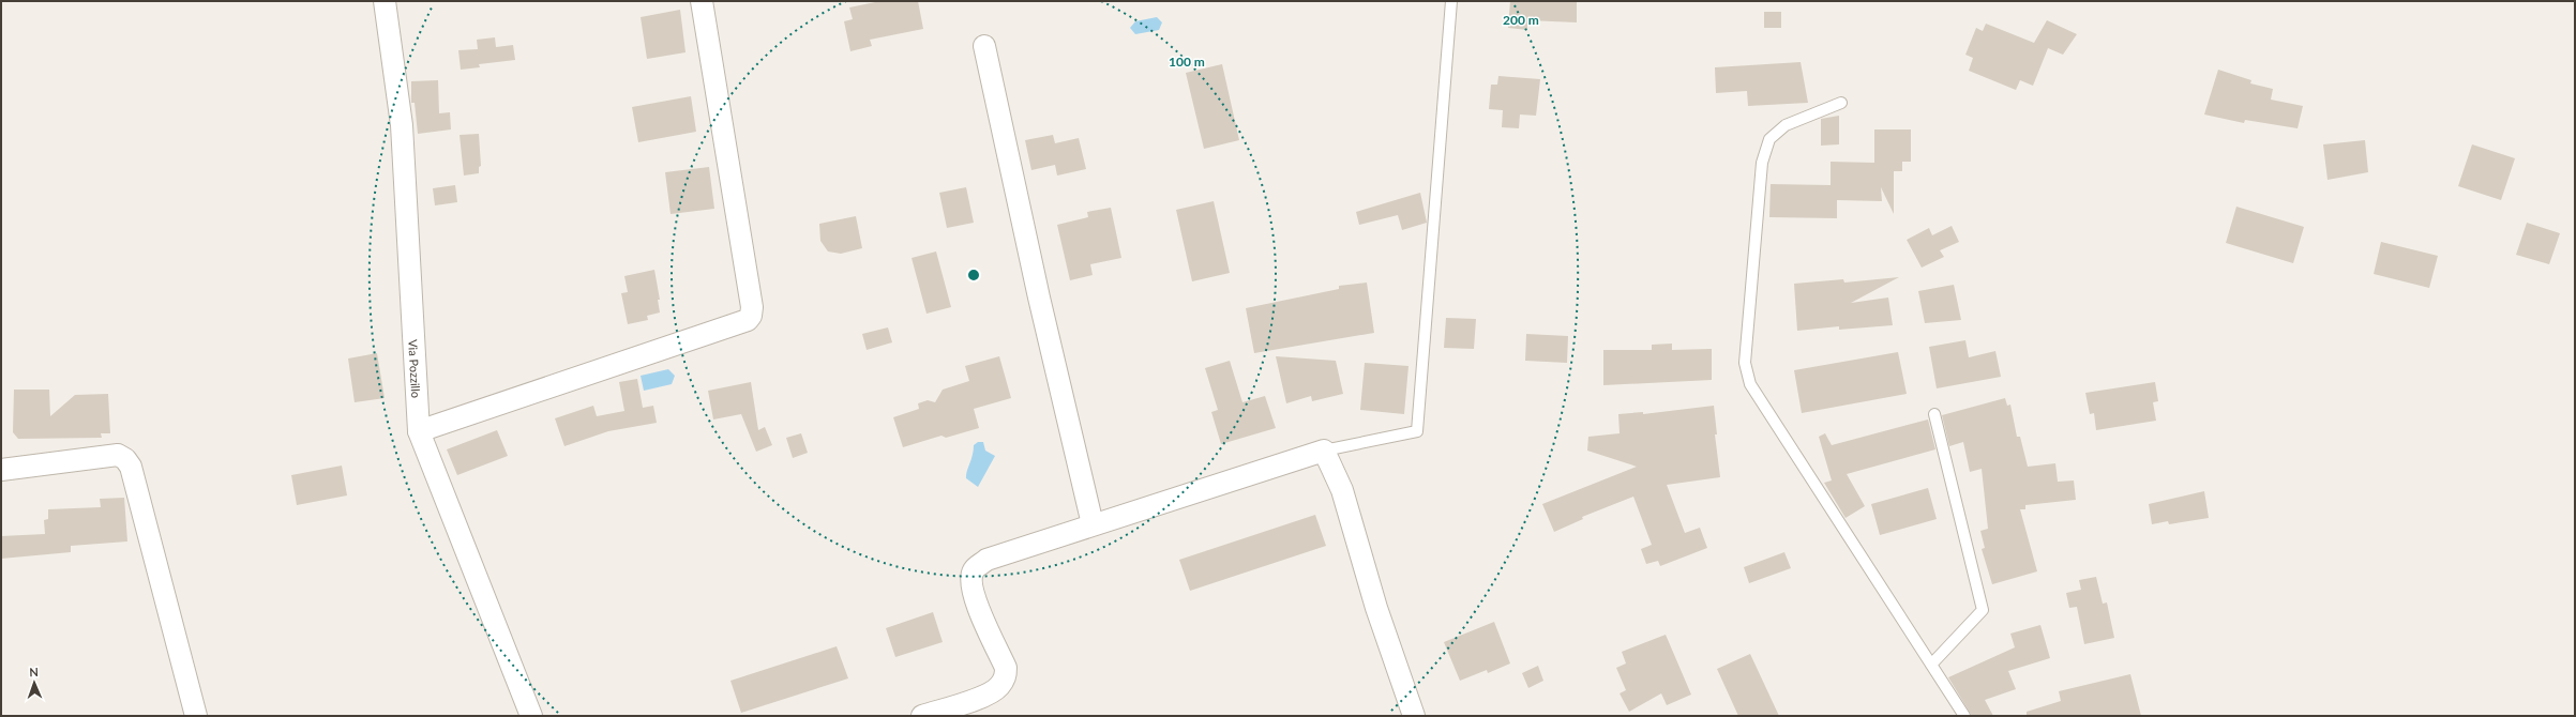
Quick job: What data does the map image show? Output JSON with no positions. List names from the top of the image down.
{
  "streets": {
    "street": ["Via Pozzillo"]
  },
  "north": "top",
  "rings": ["200 m", "100 m"]
}
